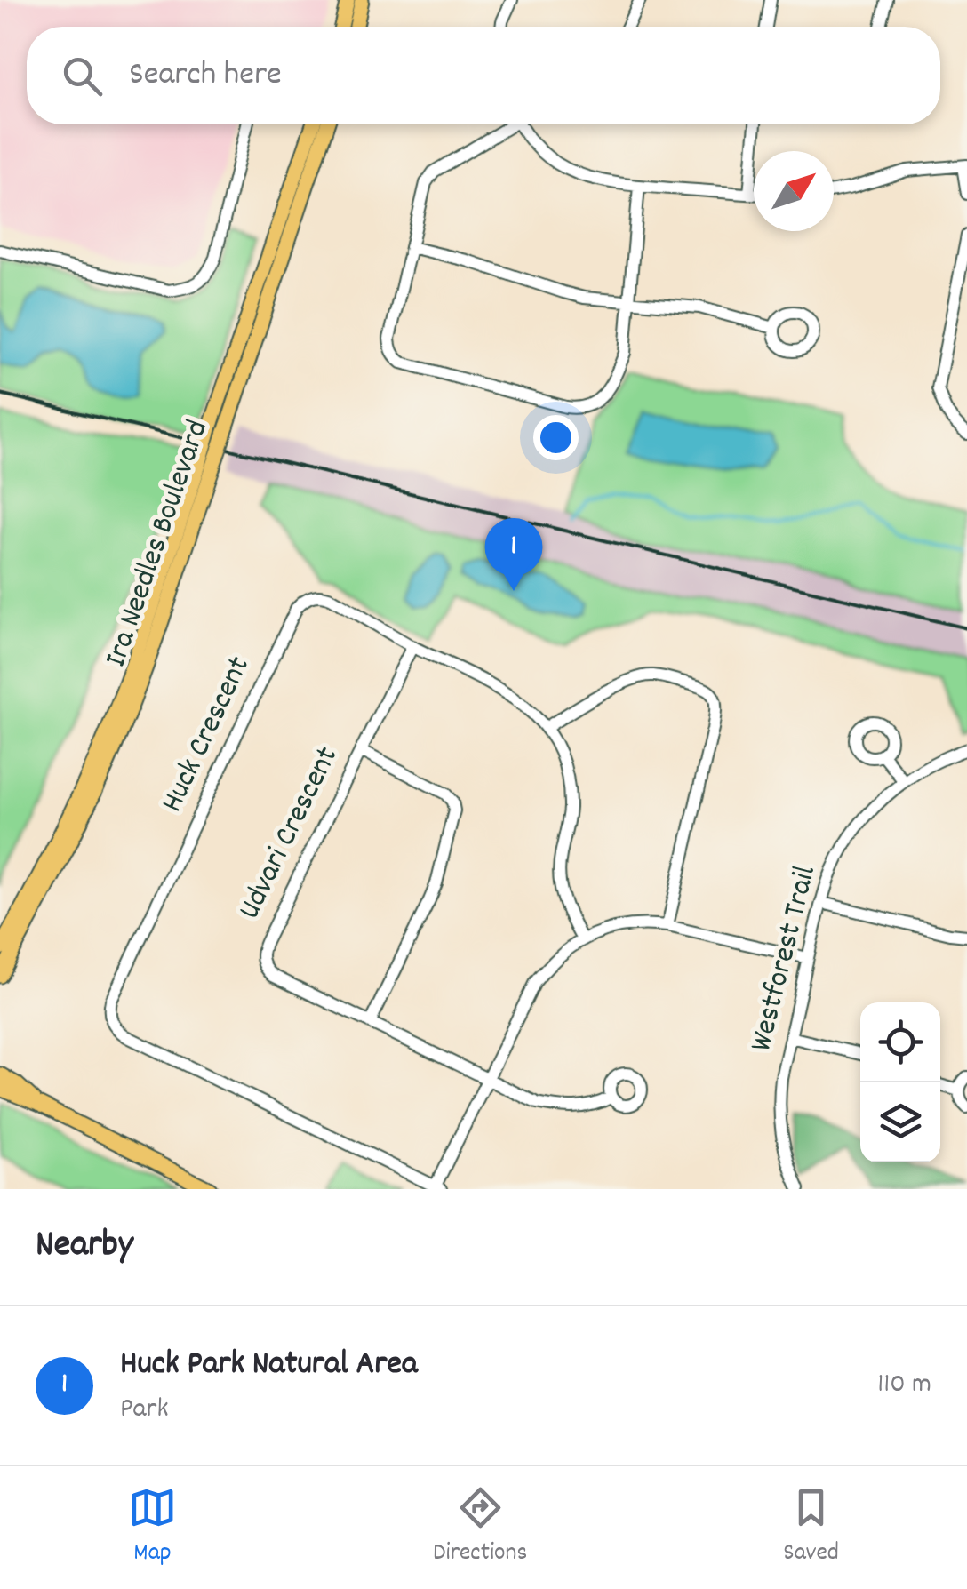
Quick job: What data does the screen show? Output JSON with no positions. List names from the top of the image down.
{
  "streets": {
    "main road": ["Ira Needles Boulevard"],
    "street": ["Huck Crescent", "Udvari Crescent", "Westforest Trail"]
  },
  "crossings": [
    ["Huck Crescent", "Udvari Crescent"]
  ],
  "north": "top right",
  "page": {
    "search": "Search here",
    "pins": "1",
    "heading": "Nearby",
    "list": [
      {
        "mark": "1",
        "name": "Huck Park Natural Area",
        "note": "Park",
        "value": "110 m"
      }
    ],
    "nav": ["Map", "Directions", "Saved"]
  }
}
